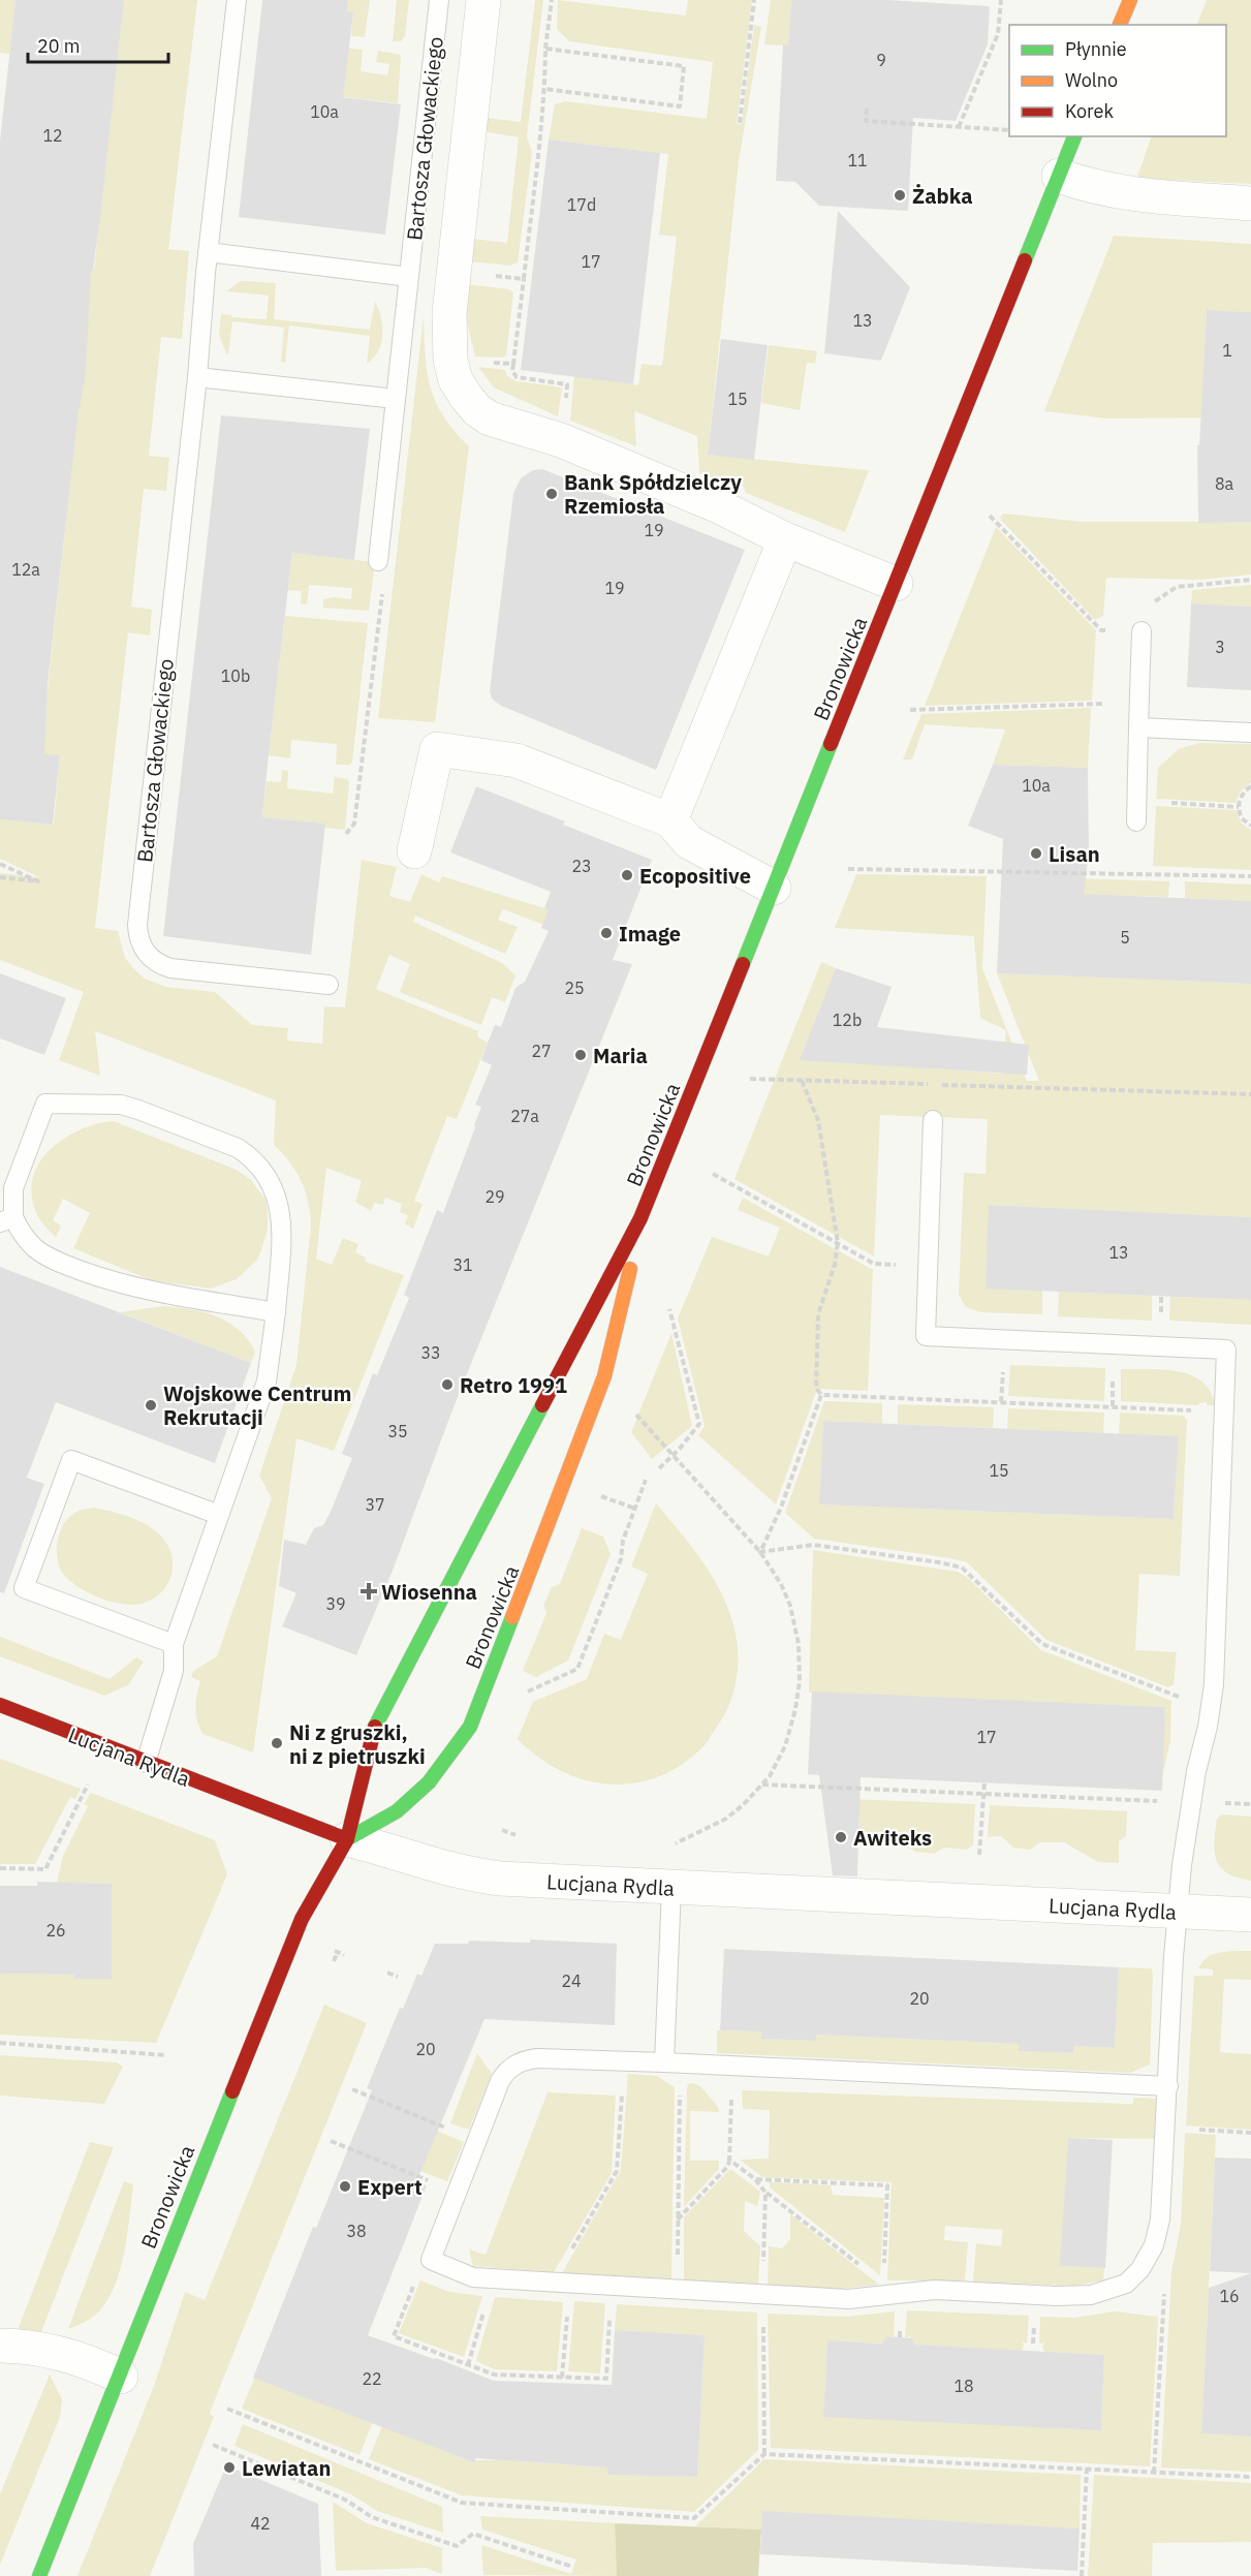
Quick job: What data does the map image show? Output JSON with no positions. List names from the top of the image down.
{
  "streets": {
    "street": ["Bronowicka", "Lucjana Rydla"],
    "lane": ["Bartosza Głowackiego"]
  },
  "crossings": [
    ["Bronowicka", "Lucjana Rydla"]
  ],
  "places": {
    "other": [
      "Żabka",
      "Bank Spółdzielczy Rzemiosła",
      "Lisan",
      "Ecopositive",
      "Image",
      "Maria",
      "Retro 1991",
      "Wojskowe Centrum Rekrutacji",
      "Ni z gruszki, ni z pietruszki",
      "Awiteks",
      "Expert",
      "Lewiatan"
    ],
    "health": ["Wiosenna"]
  },
  "house_numbers": [
    "9",
    "10a",
    "12",
    "11",
    "17d",
    "17",
    "13",
    "1",
    "15",
    "8a",
    "19",
    "12a",
    "19",
    "3",
    "10b",
    "10a",
    "23",
    "5",
    "25",
    "12b",
    "27",
    "27a",
    "29",
    "13",
    "31",
    "33",
    "35",
    "15",
    "37",
    "39",
    "17",
    "26",
    "24",
    "20",
    "20",
    "38",
    "16",
    "22",
    "18",
    "42"
  ],
  "legend": ["Płynnie", "Wolno", "Korek"],
  "scale_bar": "20 m"
}
